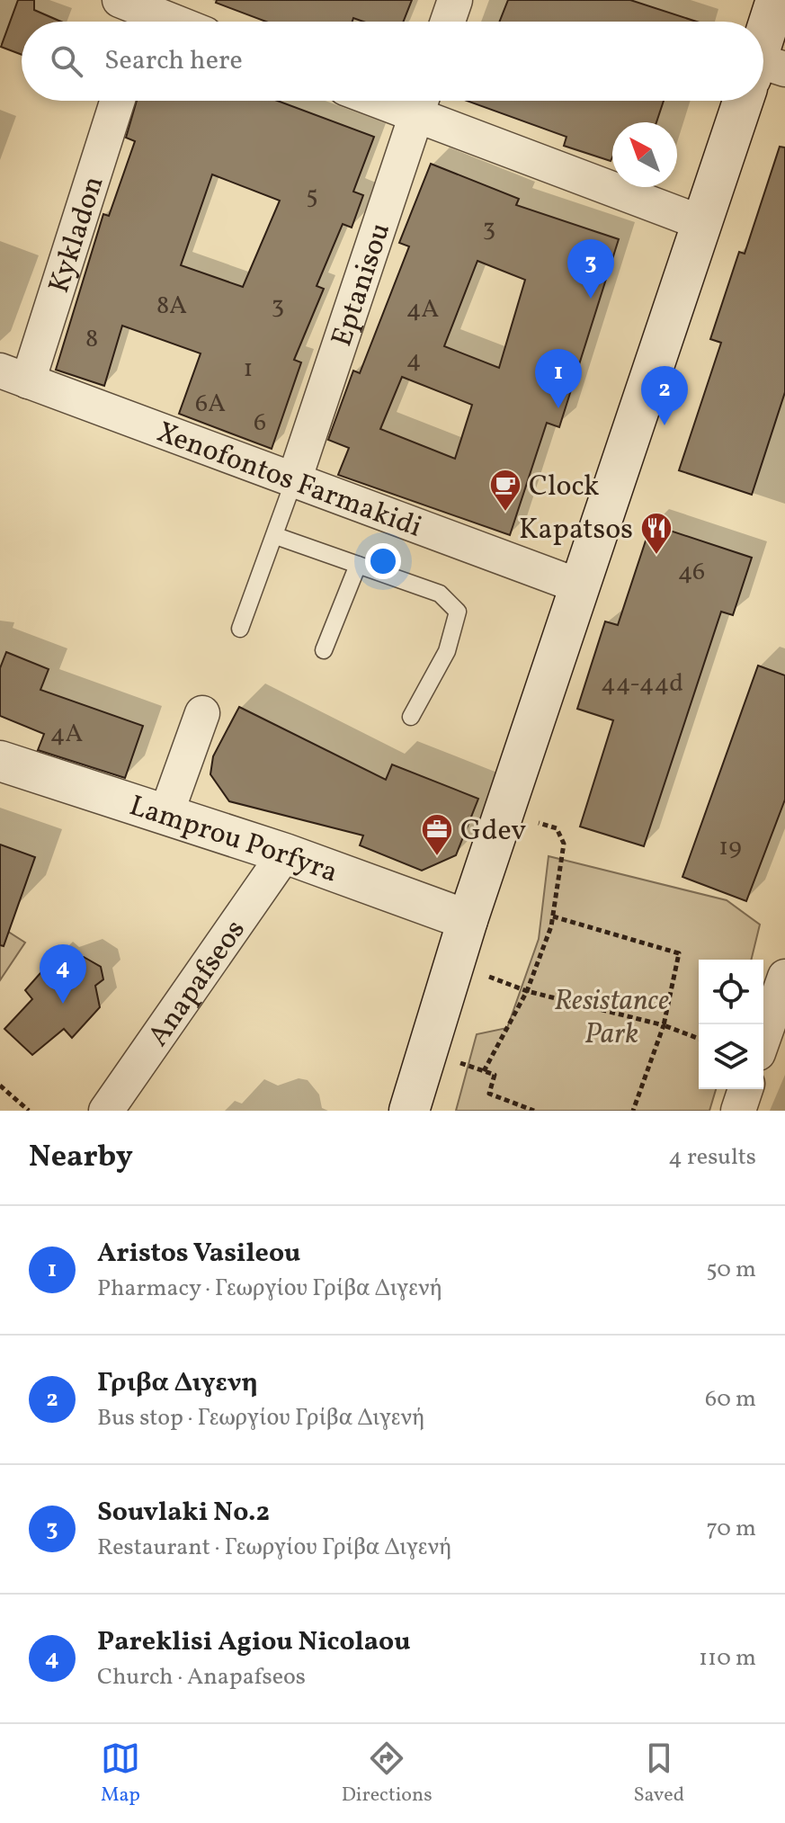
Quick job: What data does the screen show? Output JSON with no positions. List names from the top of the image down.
{
  "streets": {
    "main road": ["Lamprou Porfyra"],
    "street": [
      "Kykladon",
      "Eptanisou",
      "Xenofontos Farmakidi",
      "Anapafseos"
    ]
  },
  "crossings": [
    ["Kykladon", "Xenofontos Farmakidi"],
    ["Eptanisou", "Xenofontos Farmakidi"],
    ["Lamprou Porfyra", "Anapafseos"]
  ],
  "parks": ["Resistance Park"],
  "places": {
    "cafe": ["Clock"],
    "restaurant": ["Kapatsos"],
    "office": ["Gdev"]
  },
  "house_numbers": [
    "5",
    "3",
    "8A",
    "3",
    "4A",
    "8",
    "4",
    "1",
    "6A",
    "6",
    "46",
    "44-44d",
    "4A",
    "19"
  ],
  "north": "top left",
  "page": {
    "search": "Search here",
    "pins": [
      "3",
      "1",
      "2",
      "4"
    ],
    "heading": ["Nearby", "4 results"],
    "list": [
      {
        "mark": "1",
        "name": "Aristos Vasileou",
        "note": "Pharmacy · Γεωργίου Γρίβα Διγενή",
        "value": "50 m"
      },
      {
        "mark": "2",
        "name": "Γριβα Διγενη",
        "note": "Bus stop · Γεωργίου Γρίβα Διγενή",
        "value": "60 m"
      },
      {
        "mark": "3",
        "name": "Souvlaki No.2",
        "note": "Restaurant · Γεωργίου Γρίβα Διγενή",
        "value": "70 m"
      },
      {
        "mark": "4",
        "name": "Pareklisi Agiou Nicolaou",
        "note": "Church · Anapafseos",
        "value": "110 m"
      }
    ],
    "nav": ["Map", "Directions", "Saved"]
  }
}
